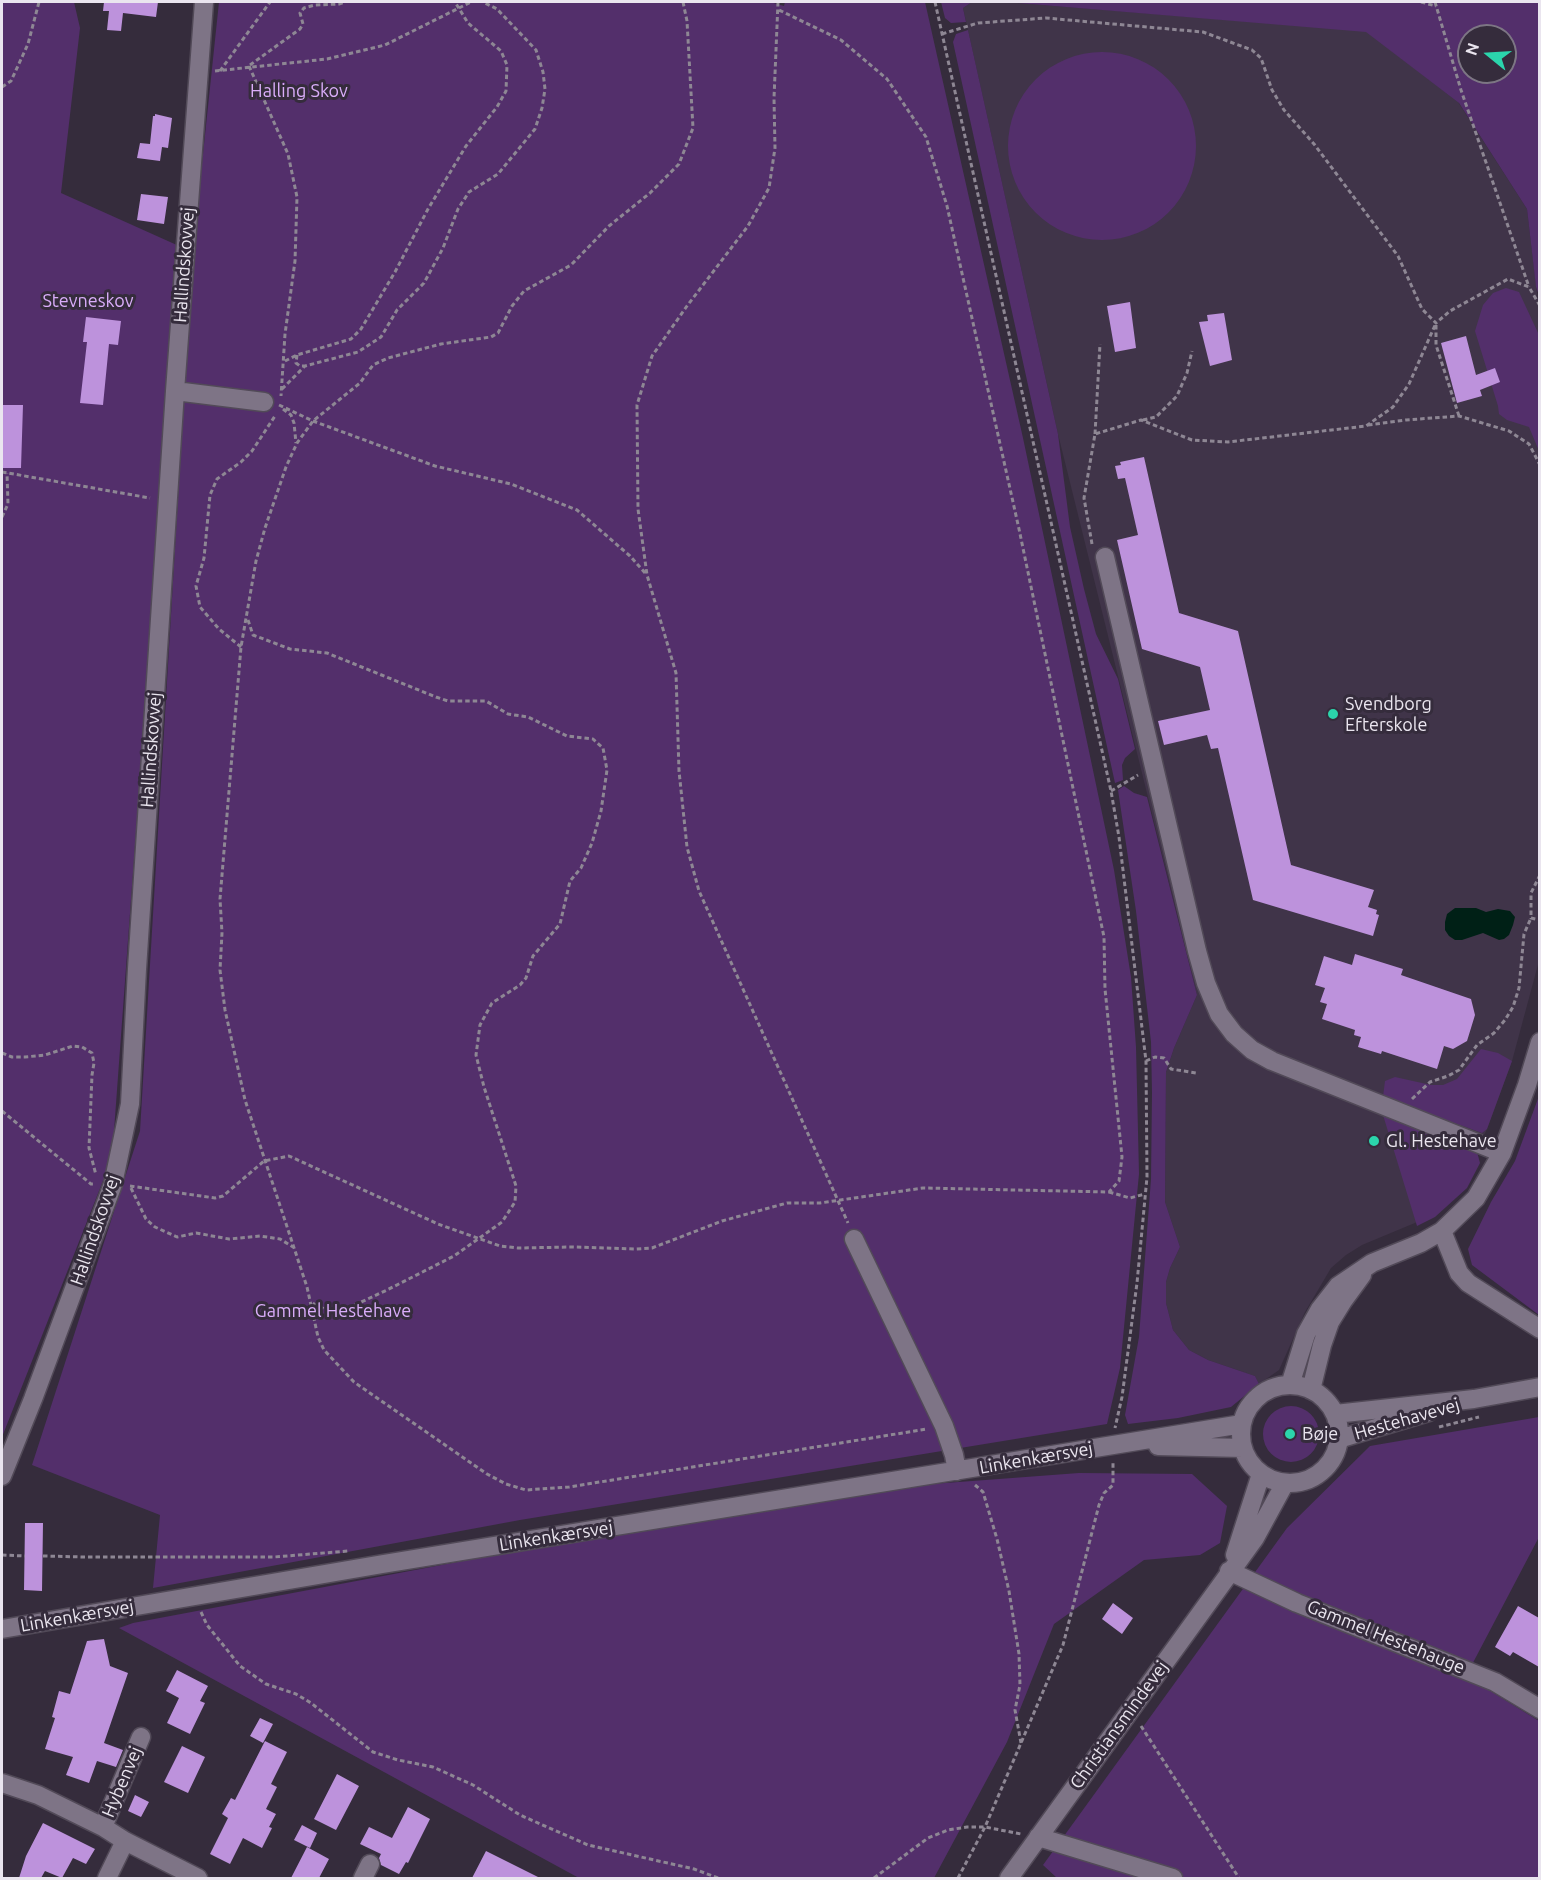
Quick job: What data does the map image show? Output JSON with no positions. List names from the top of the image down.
{
  "streets": {
    "street": [
      "Hallindskovvej",
      "Hestehavevej",
      "Linkenkærsvej",
      "Gammel Hestehauge",
      "Christiansmindevej",
      "Hybenvej"
    ]
  },
  "crossings": [
    ["Hestehavevej", "Linkenkærsvej"],
    ["Hestehavevej", "Christiansmindevej"],
    ["Linkenkærsvej", "Christiansmindevej"],
    ["Gammel Hestehauge", "Christiansmindevej"]
  ],
  "parks": ["Halling Skov", "Stevneskov", "Gammel Hestehave"],
  "places": ["Svendborg Efterskole", "Gl. Hestehave", "Bøje"],
  "north": "left"
}
